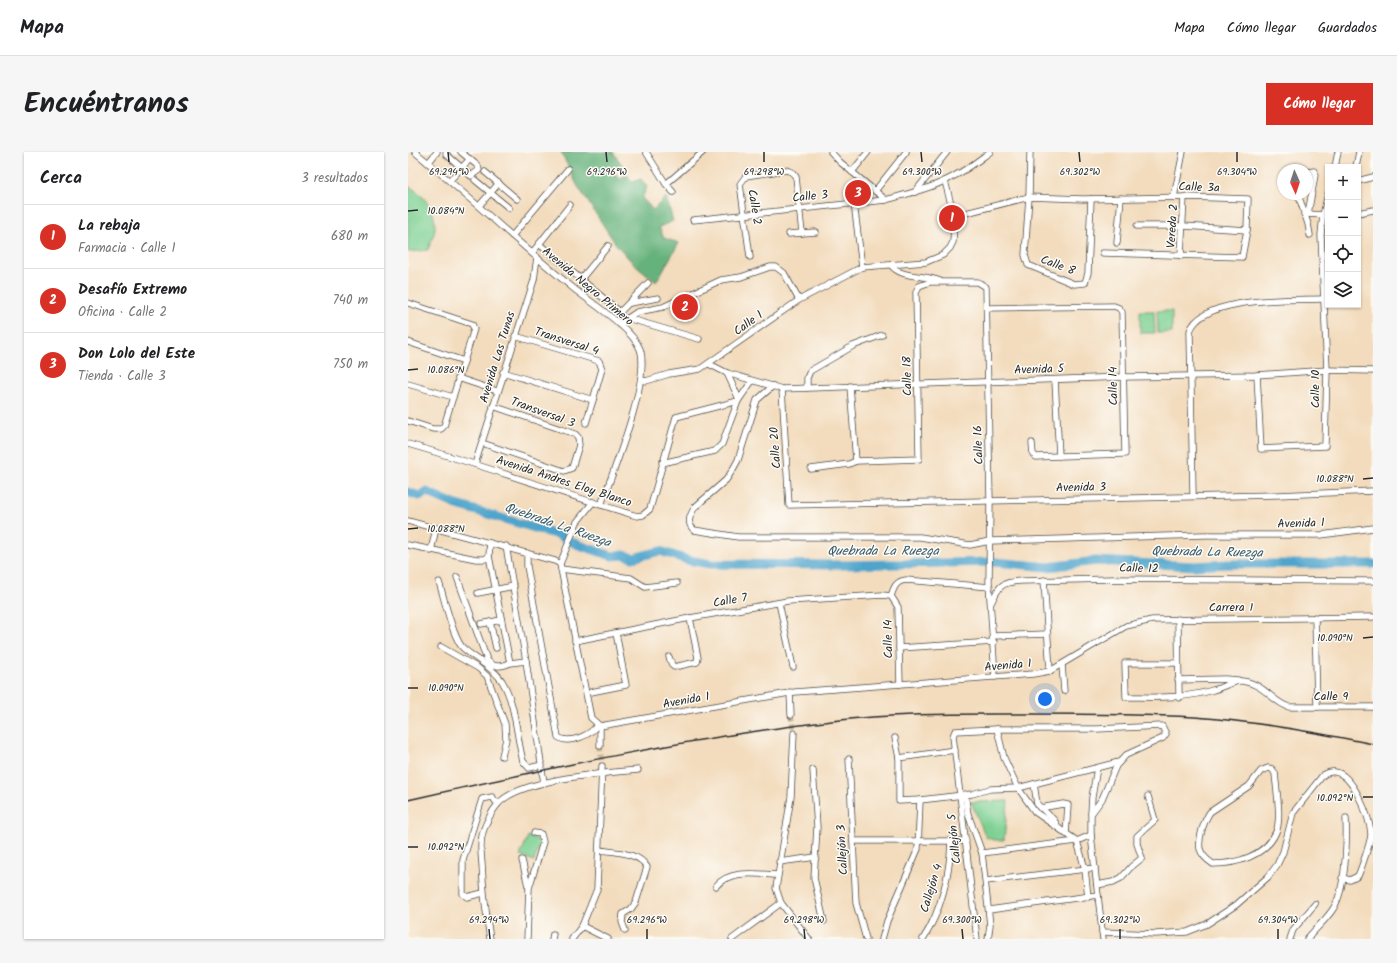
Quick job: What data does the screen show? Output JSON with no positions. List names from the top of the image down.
{
  "streets": {
    "street": [
      "Calle 3a",
      "Calle 3",
      "Calle 2",
      "Vereda 2",
      "Calle 8",
      "Avenida Negro Primero",
      "Calle 1",
      "Transversal 4",
      "Avenida Las Tunas",
      "Avenida 5",
      "Calle 18",
      "Calle 14",
      "Calle 10",
      "Transversal 3",
      "Calle 16",
      "Calle 20",
      "Avenida Andres Eloy Blanco",
      "Avenida 3",
      "Avenida 1",
      "Calle 12",
      "Calle 7",
      "Carrera 1",
      "Calle 9",
      "Callejón 5",
      "Callejón 3",
      "Callejón 4"
    ]
  },
  "crossings": [
    ["Calle 3a", "Vereda 2"],
    ["Calle 3a", "Calle 8"],
    ["Calle 3a", "Calle 1"],
    ["Calle 3", "Calle 2"],
    ["Calle 3", "Calle 1"],
    ["Avenida Negro Primero", "Calle 1"],
    ["Avenida Negro Primero", "Avenida Las Tunas"],
    ["Avenida Negro Primero", "Avenida Andres Eloy Blanco"],
    ["Calle 1", "Avenida 5"],
    ["Transversal 4", "Avenida Las Tunas"],
    ["Avenida Las Tunas", "Transversal 3"],
    ["Avenida Las Tunas", "Avenida Andres Eloy Blanco"],
    ["Avenida 5", "Calle 18"],
    ["Avenida 5", "Calle 14"],
    ["Avenida 5", "Calle 10"],
    ["Avenida 5", "Calle 16"],
    ["Avenida 5", "Calle 20"],
    ["Avenida 5", "Avenida 1"],
    ["Calle 18", "Calle 16"],
    ["Calle 14", "Calle 16"],
    ["Calle 14", "Avenida 1"],
    ["Calle 14", "Calle 7"],
    ["Calle 16", "Avenida 3"],
    ["Calle 16", "Avenida 1"],
    ["Calle 16", "Calle 12"],
    ["Calle 20", "Avenida 3"],
    ["Avenida 1", "Carrera 1"]
  ],
  "water": ["Quebrada La Ruezga"],
  "north": "bottom",
  "page": {
    "header": "Mapa",
    "nav": ["Mapa", "Cómo llegar", "Guardados"],
    "title": "Encuéntranos",
    "buttons": "Cómo llegar",
    "heading": ["Cerca", "3 resultados"],
    "map_buttons": ["+", "−"],
    "pins": ["3", "1", "2"],
    "list": [
      {
        "mark": "1",
        "name": "La rebaja",
        "note": "Farmacia · Calle 1",
        "value": "680 m"
      },
      {
        "mark": "2",
        "name": "Desafío Extremo",
        "note": "Oficina · Calle 2",
        "value": "740 m"
      },
      {
        "mark": "3",
        "name": "Don Lolo del Este",
        "note": "Tienda · Calle 3",
        "value": "750 m"
      }
    ]
  },
  "coordinates": [
    "69.294°W",
    "69.296°W",
    "69.298°W",
    "69.300°W",
    "69.302°W",
    "69.304°W",
    "10.084°N",
    "10.086°N",
    "10.088°N",
    "10.090°N",
    "10.092°N"
  ]
}
